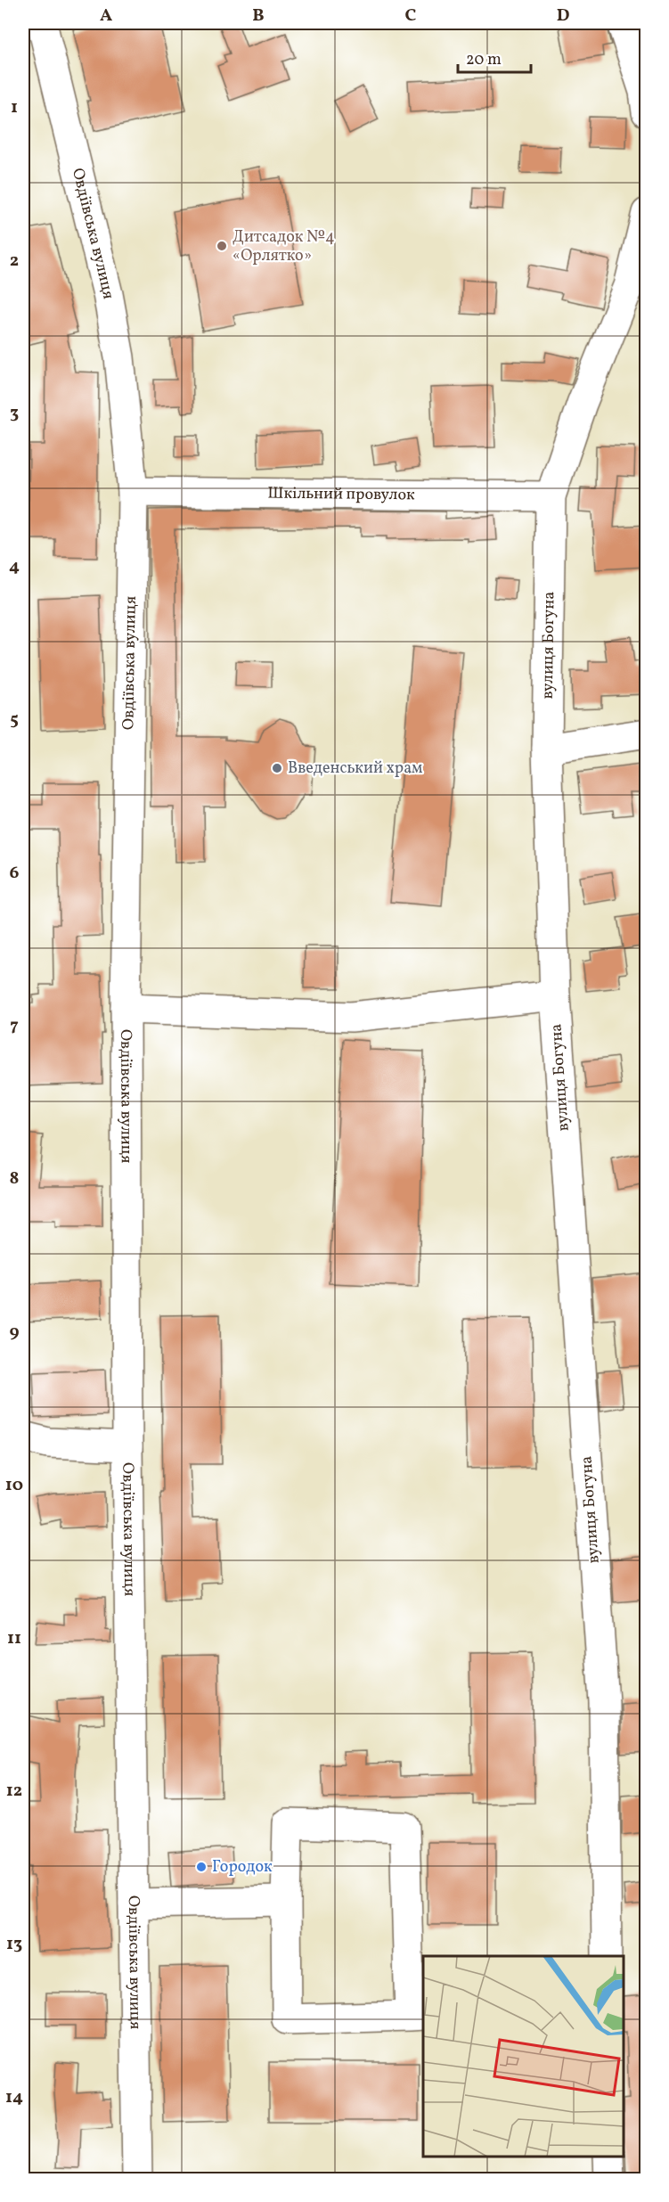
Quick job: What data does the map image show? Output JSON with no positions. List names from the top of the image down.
{
  "streets": {
    "street": ["Овдіївська вулиця", "Шкільний провулок", "вулиця Богуна"]
  },
  "crossings": [
    ["Овдіївська вулиця", "Шкільний провулок"],
    ["Шкільний провулок", "вулиця Богуна"]
  ],
  "places": ["Дитсадок №4 «Орлятко»", "Введенський храм", "Городок"],
  "scale_bar": "20 m",
  "grid": {
    "columns": [
      "A",
      "B",
      "C",
      "D"
    ],
    "rows": [
      "1",
      "2",
      "3",
      "4",
      "5",
      "6",
      "7",
      "8",
      "9",
      "10",
      "11",
      "12",
      "13",
      "14"
    ]
  }
}
